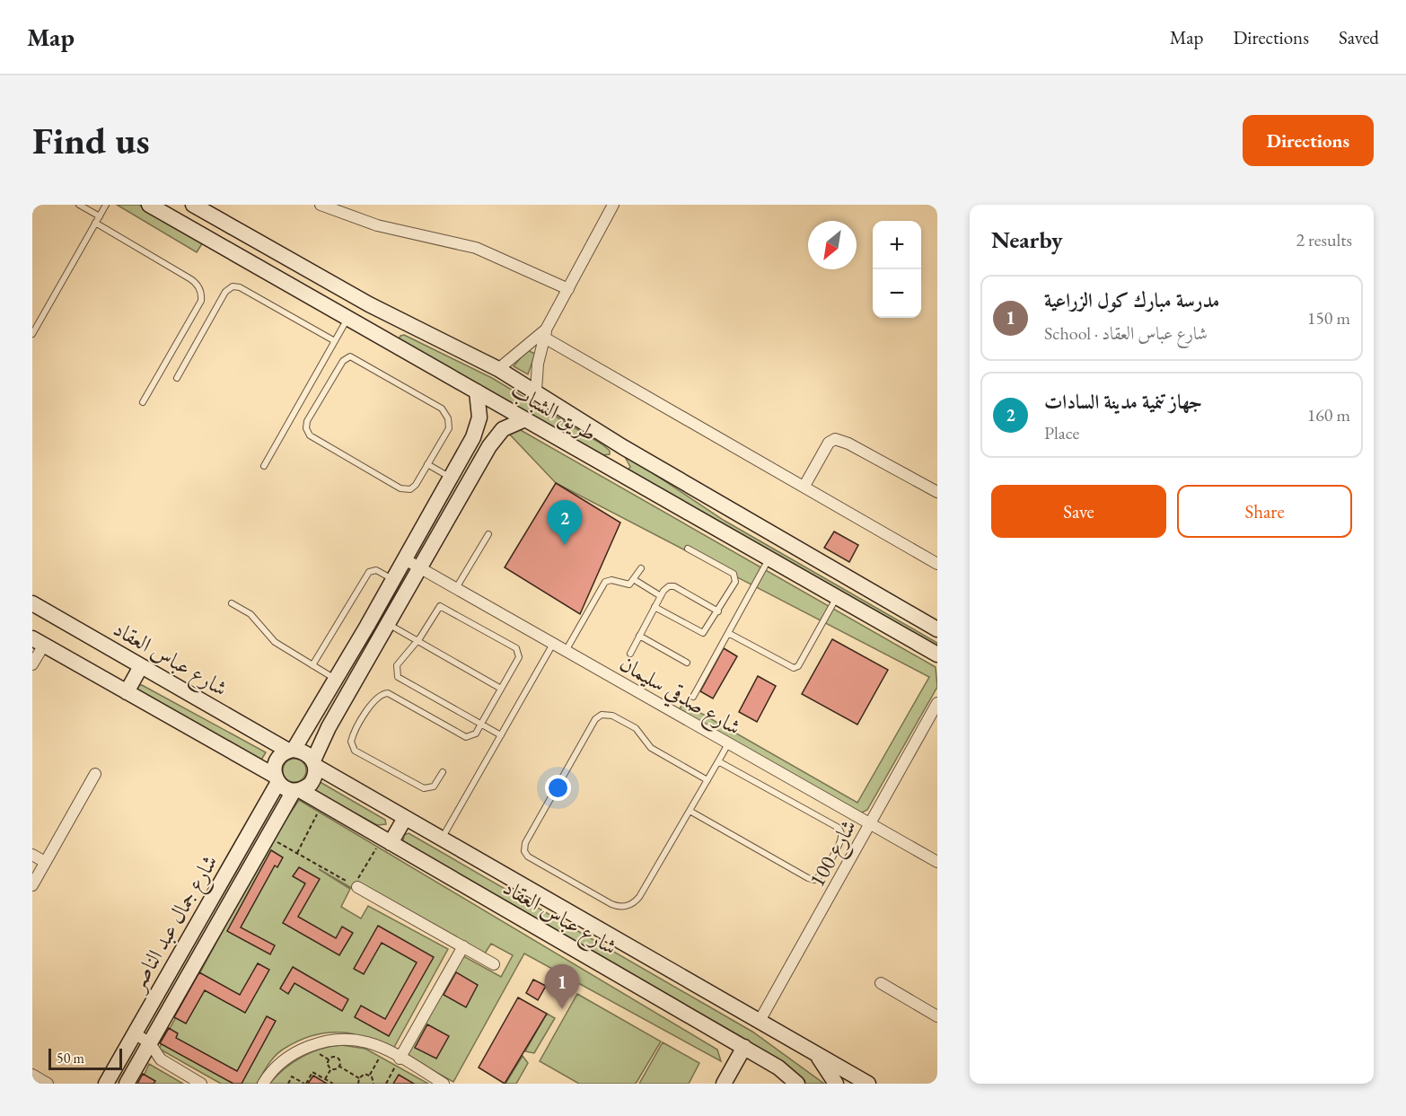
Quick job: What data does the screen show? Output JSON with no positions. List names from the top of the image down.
{
  "streets": {
    "main road": ["طريق الشباب", "شارع عباس العقاد", "شارع جمال عبد الناصر"],
    "street": ["شارع صدقي سليمان", "شارع 100"]
  },
  "crossings": [
    ["شارع عباس العقاد", "شارع 100"],
    ["شارع عباس العقاد", "شارع جمال عبد الناصر"],
    ["شارع صدقي سليمان", "شارع 100"]
  ],
  "scale_bar": "50 m",
  "north": "bottom left",
  "page": {
    "header": "Map",
    "nav": ["Map", "Directions", "Saved"],
    "buttons": [
      "Directions",
      ["Save", "Share"]
    ],
    "title": "Find us",
    "heading": ["Nearby", "2 results"],
    "map_buttons": ["+", "−"],
    "list": [
      {
        "mark": "1",
        "name": "مدرسة مبارك كول الزراعية",
        "note": "School · شارع عباس العقاد",
        "value": "150 m"
      },
      {
        "mark": "2",
        "name": "جهاز تنمية مدينة السادات",
        "note": "Place",
        "value": "160 m"
      }
    ],
    "pins": ["2", "1"],
    "scale": "50 m"
  }
}
